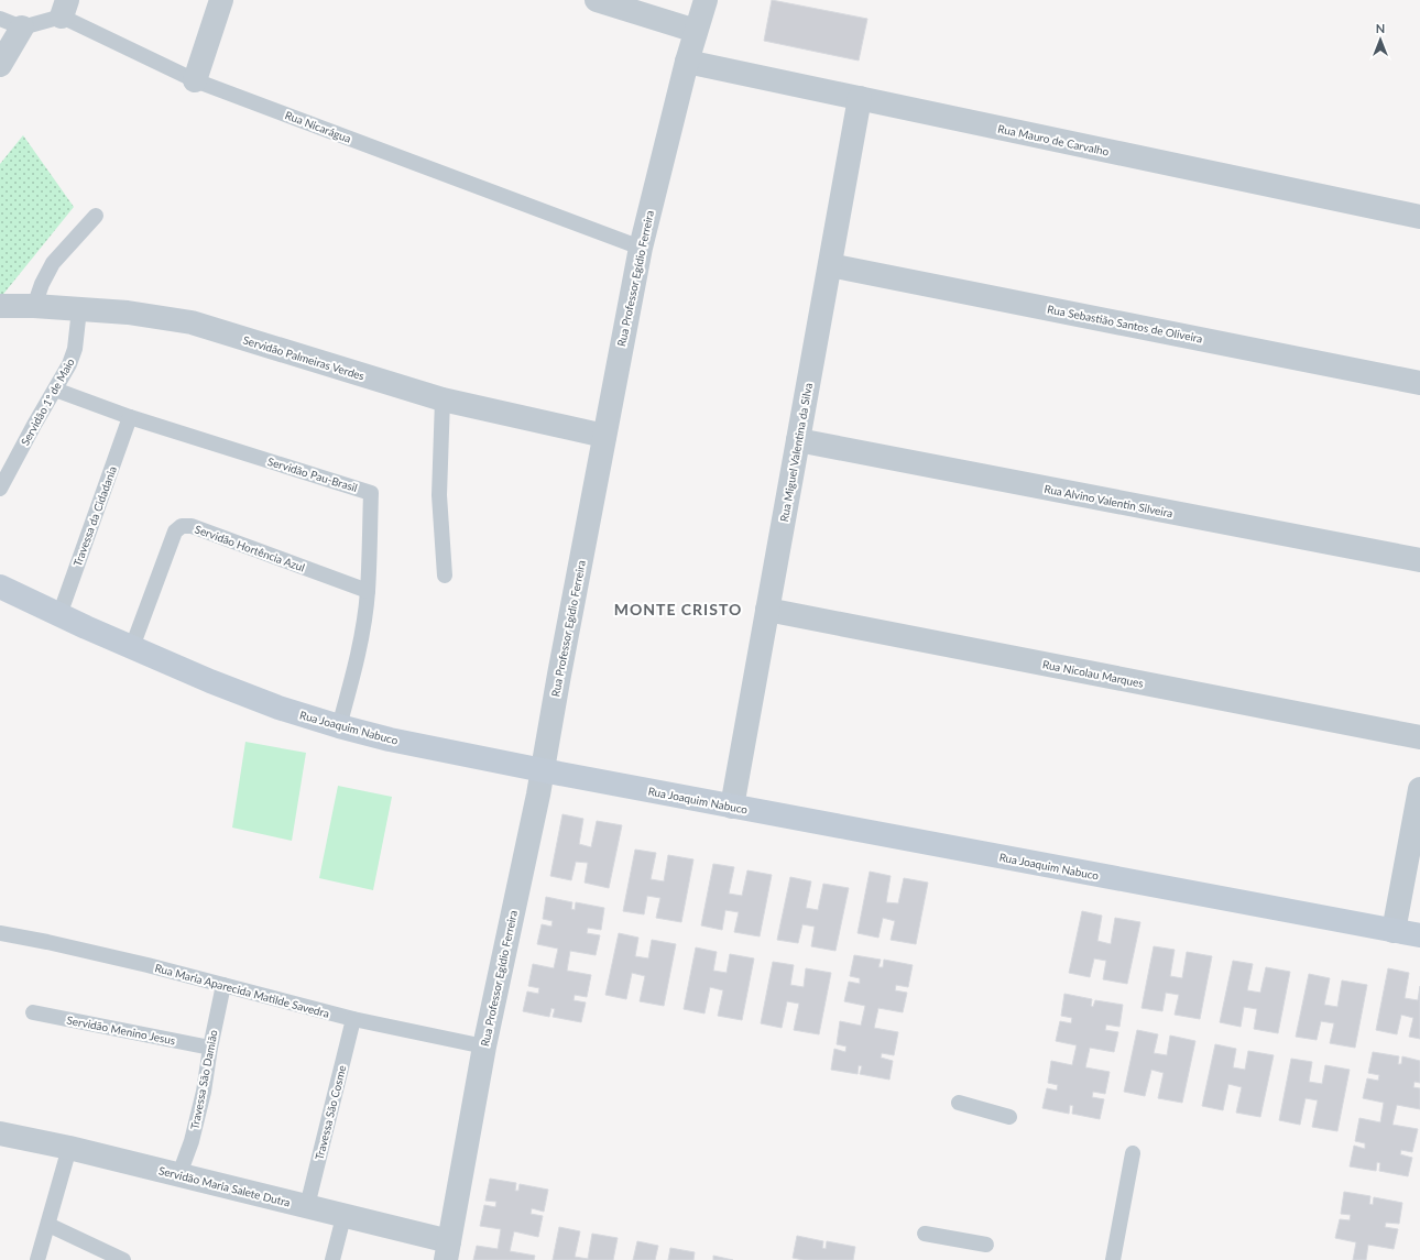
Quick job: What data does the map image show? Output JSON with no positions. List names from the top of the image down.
{
  "streets": {
    "main road": ["Rua Joaquim Nabuco"],
    "street": [
      "Rua Mauro de Carvalho",
      "Rua Professor Egídio Ferreira",
      "Rua Sebastião Santos de Oliveira",
      "Servidão Palmeiras Verdes",
      "Rua Miguel Valentina da Silva",
      "Rua Alvino Valentin Silveira",
      "Rua Nicolau Marques",
      "Servidão Maria Salete Dutra"
    ],
    "lane": [
      "Rua Nicarágua",
      "Servidão 1º de Maio",
      "Servidão Pau-Brasil",
      "Travessa da Cidadania",
      "Servidão Hortência Azul",
      "Rua Maria Aparecida Matilde Savedra",
      "Servidão Menino Jesus",
      "Travessa São Damião",
      "Travessa São Cosme"
    ]
  },
  "crossings": [
    ["Rua Nicarágua", "Rua Professor Egídio Ferreira"],
    ["Rua Mauro de Carvalho", "Rua Professor Egídio Ferreira"],
    ["Rua Mauro de Carvalho", "Rua Miguel Valentina da Silva"],
    ["Rua Professor Egídio Ferreira", "Servidão Palmeiras Verdes"],
    ["Rua Professor Egídio Ferreira", "Rua Joaquim Nabuco"],
    ["Rua Professor Egídio Ferreira", "Rua Maria Aparecida Matilde Savedra"],
    ["Rua Professor Egídio Ferreira", "Servidão Maria Salete Dutra"],
    ["Rua Sebastião Santos de Oliveira", "Rua Miguel Valentina da Silva"],
    ["Servidão Palmeiras Verdes", "Servidão 1º de Maio"],
    ["Servidão 1º de Maio", "Servidão Pau-Brasil"],
    ["Rua Miguel Valentina da Silva", "Rua Alvino Valentin Silveira"],
    ["Rua Miguel Valentina da Silva", "Rua Nicolau Marques"],
    ["Rua Miguel Valentina da Silva", "Rua Joaquim Nabuco"],
    ["Servidão Pau-Brasil", "Travessa da Cidadania"],
    ["Servidão Pau-Brasil", "Servidão Hortência Azul"],
    ["Servidão Pau-Brasil", "Rua Joaquim Nabuco"],
    ["Travessa da Cidadania", "Rua Joaquim Nabuco"],
    ["Servidão Hortência Azul", "Rua Joaquim Nabuco"],
    ["Rua Maria Aparecida Matilde Savedra", "Travessa São Damião"],
    ["Rua Maria Aparecida Matilde Savedra", "Travessa São Cosme"],
    ["Servidão Menino Jesus", "Travessa São Damião"],
    ["Travessa São Damião", "Servidão Maria Salete Dutra"],
    ["Travessa São Cosme", "Servidão Maria Salete Dutra"]
  ],
  "districts": ["MONTE CRISTO"],
  "north": "top"
}
